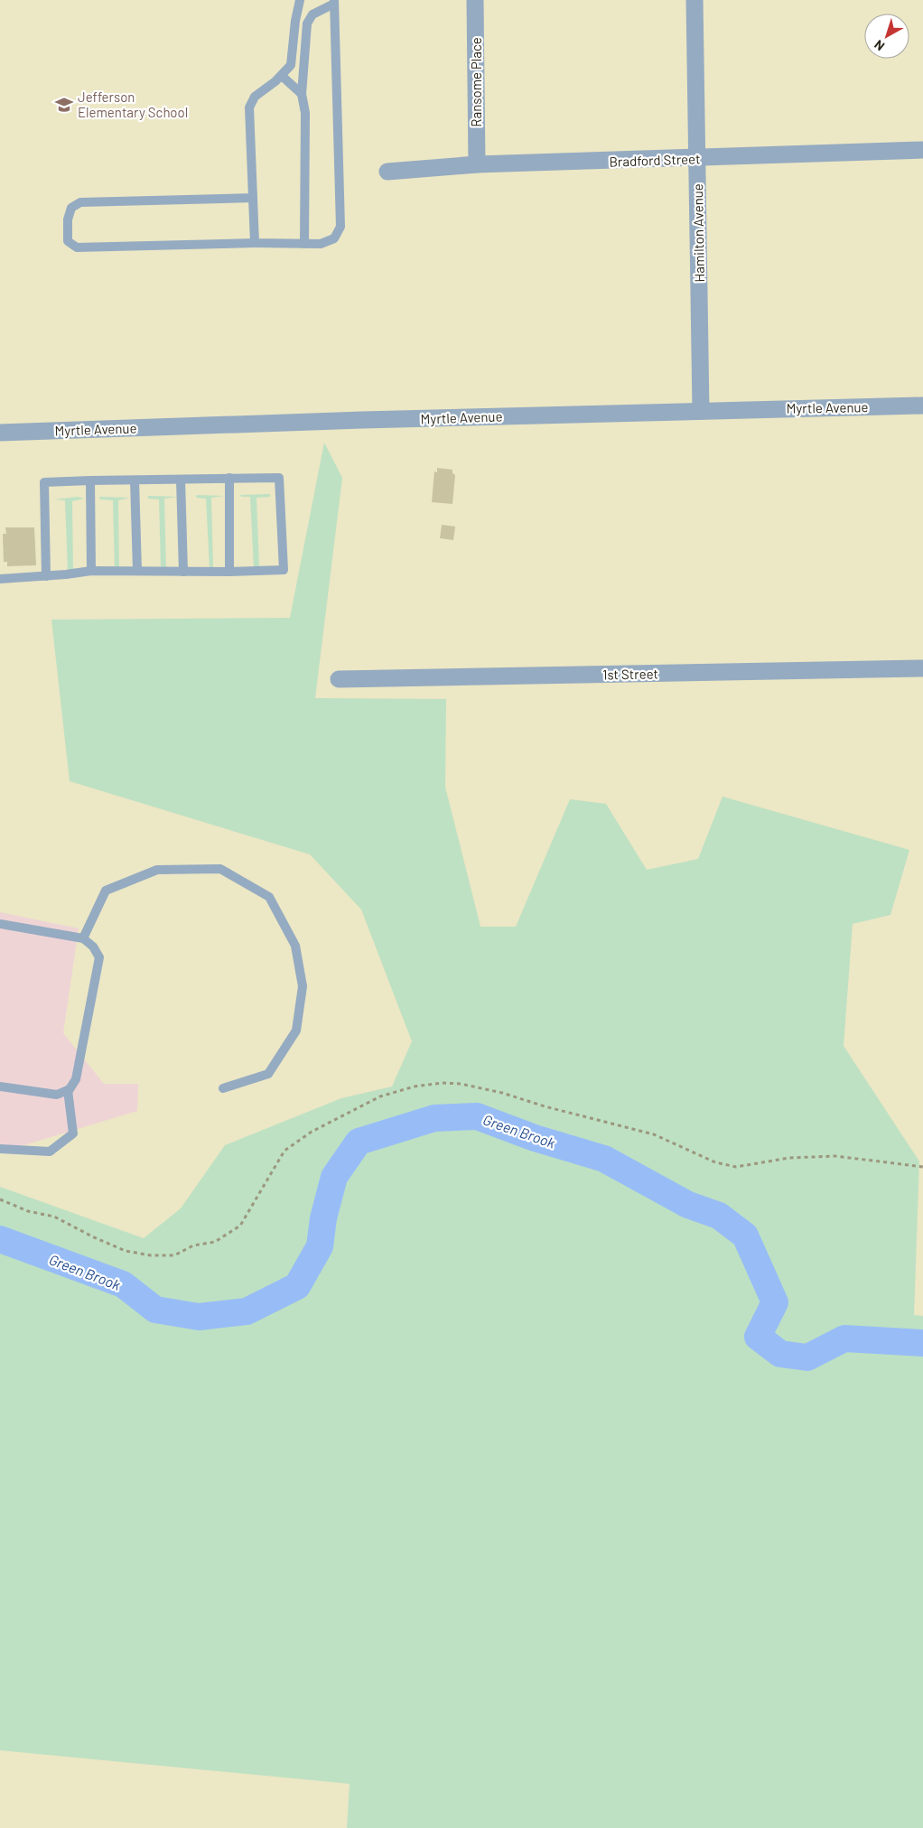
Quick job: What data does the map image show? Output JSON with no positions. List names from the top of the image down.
{
  "streets": {
    "street": [
      "Ransome Place",
      "Bradford Street",
      "Hamilton Avenue",
      "Myrtle Avenue",
      "1st Street"
    ]
  },
  "crossings": [
    ["Ransome Place", "Bradford Street"],
    ["Bradford Street", "Hamilton Avenue"],
    ["Hamilton Avenue", "Myrtle Avenue"]
  ],
  "water": ["Green Brook"],
  "places": {
    "school or university": ["Jefferson Elementary School"]
  },
  "north": "bottom left"
}
